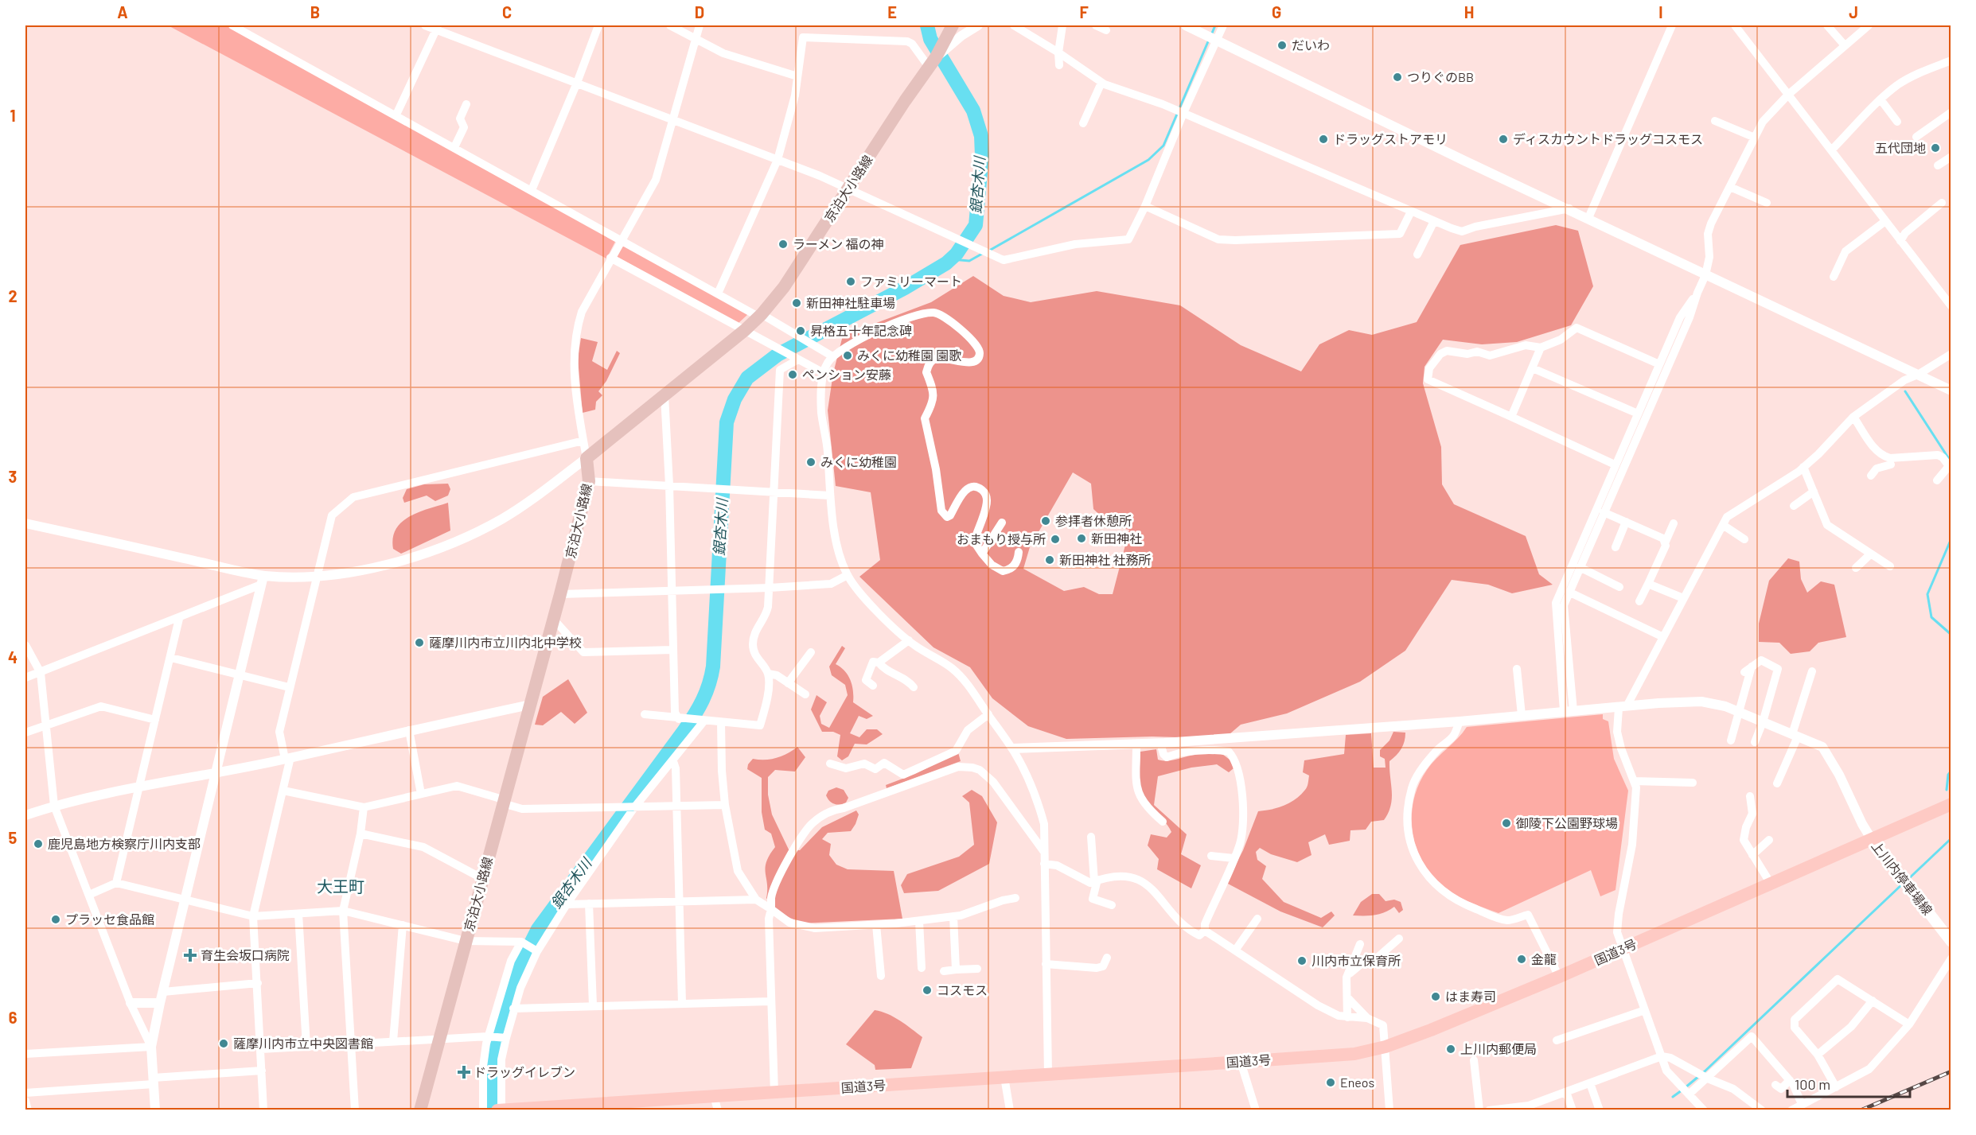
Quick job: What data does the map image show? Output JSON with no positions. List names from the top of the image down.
{
  "streets": {
    "highway": ["国道3号"],
    "main road": ["京泊大小路線", "上川内停車場線"]
  },
  "crossings": [
    ["上川内停車場線", "国道3号"]
  ],
  "districts": ["大王町"],
  "water": ["銀杏木川"],
  "places": {
    "other": [
      "だいわ",
      "つりぐのBB",
      "ドラッグストアモリ",
      "ディスカウントドラッグコスモス",
      "五代団地",
      "ラーメン 福の神",
      "ファミリーマート",
      "新田神社駐車場",
      "昇格五十年記念碑",
      "みくに幼稚園 園歌",
      "ペンション安藤",
      "みくに幼稚園",
      "参拝者休憩所",
      "新田神社",
      "おまもり授与所",
      "新田神社 社務所",
      "薩摩川内市立川内北中学校",
      "御陵下公園野球場",
      "鹿児島地方検察庁川内支部",
      "プラッセ食品館",
      "金龍",
      "川内市立保育所",
      "コスモス",
      "はま寿司",
      "薩摩川内市立中央図書館",
      "上川内郵便局",
      "Eneos"
    ],
    "health": ["育生会坂口病院", "ドラッグイレブン"]
  },
  "scale_bar": "100 m",
  "grid": {
    "columns": [
      "A",
      "B",
      "C",
      "D",
      "E",
      "F",
      "G",
      "H",
      "I",
      "J"
    ],
    "rows": [
      "1",
      "2",
      "3",
      "4",
      "5",
      "6"
    ]
  }
}
